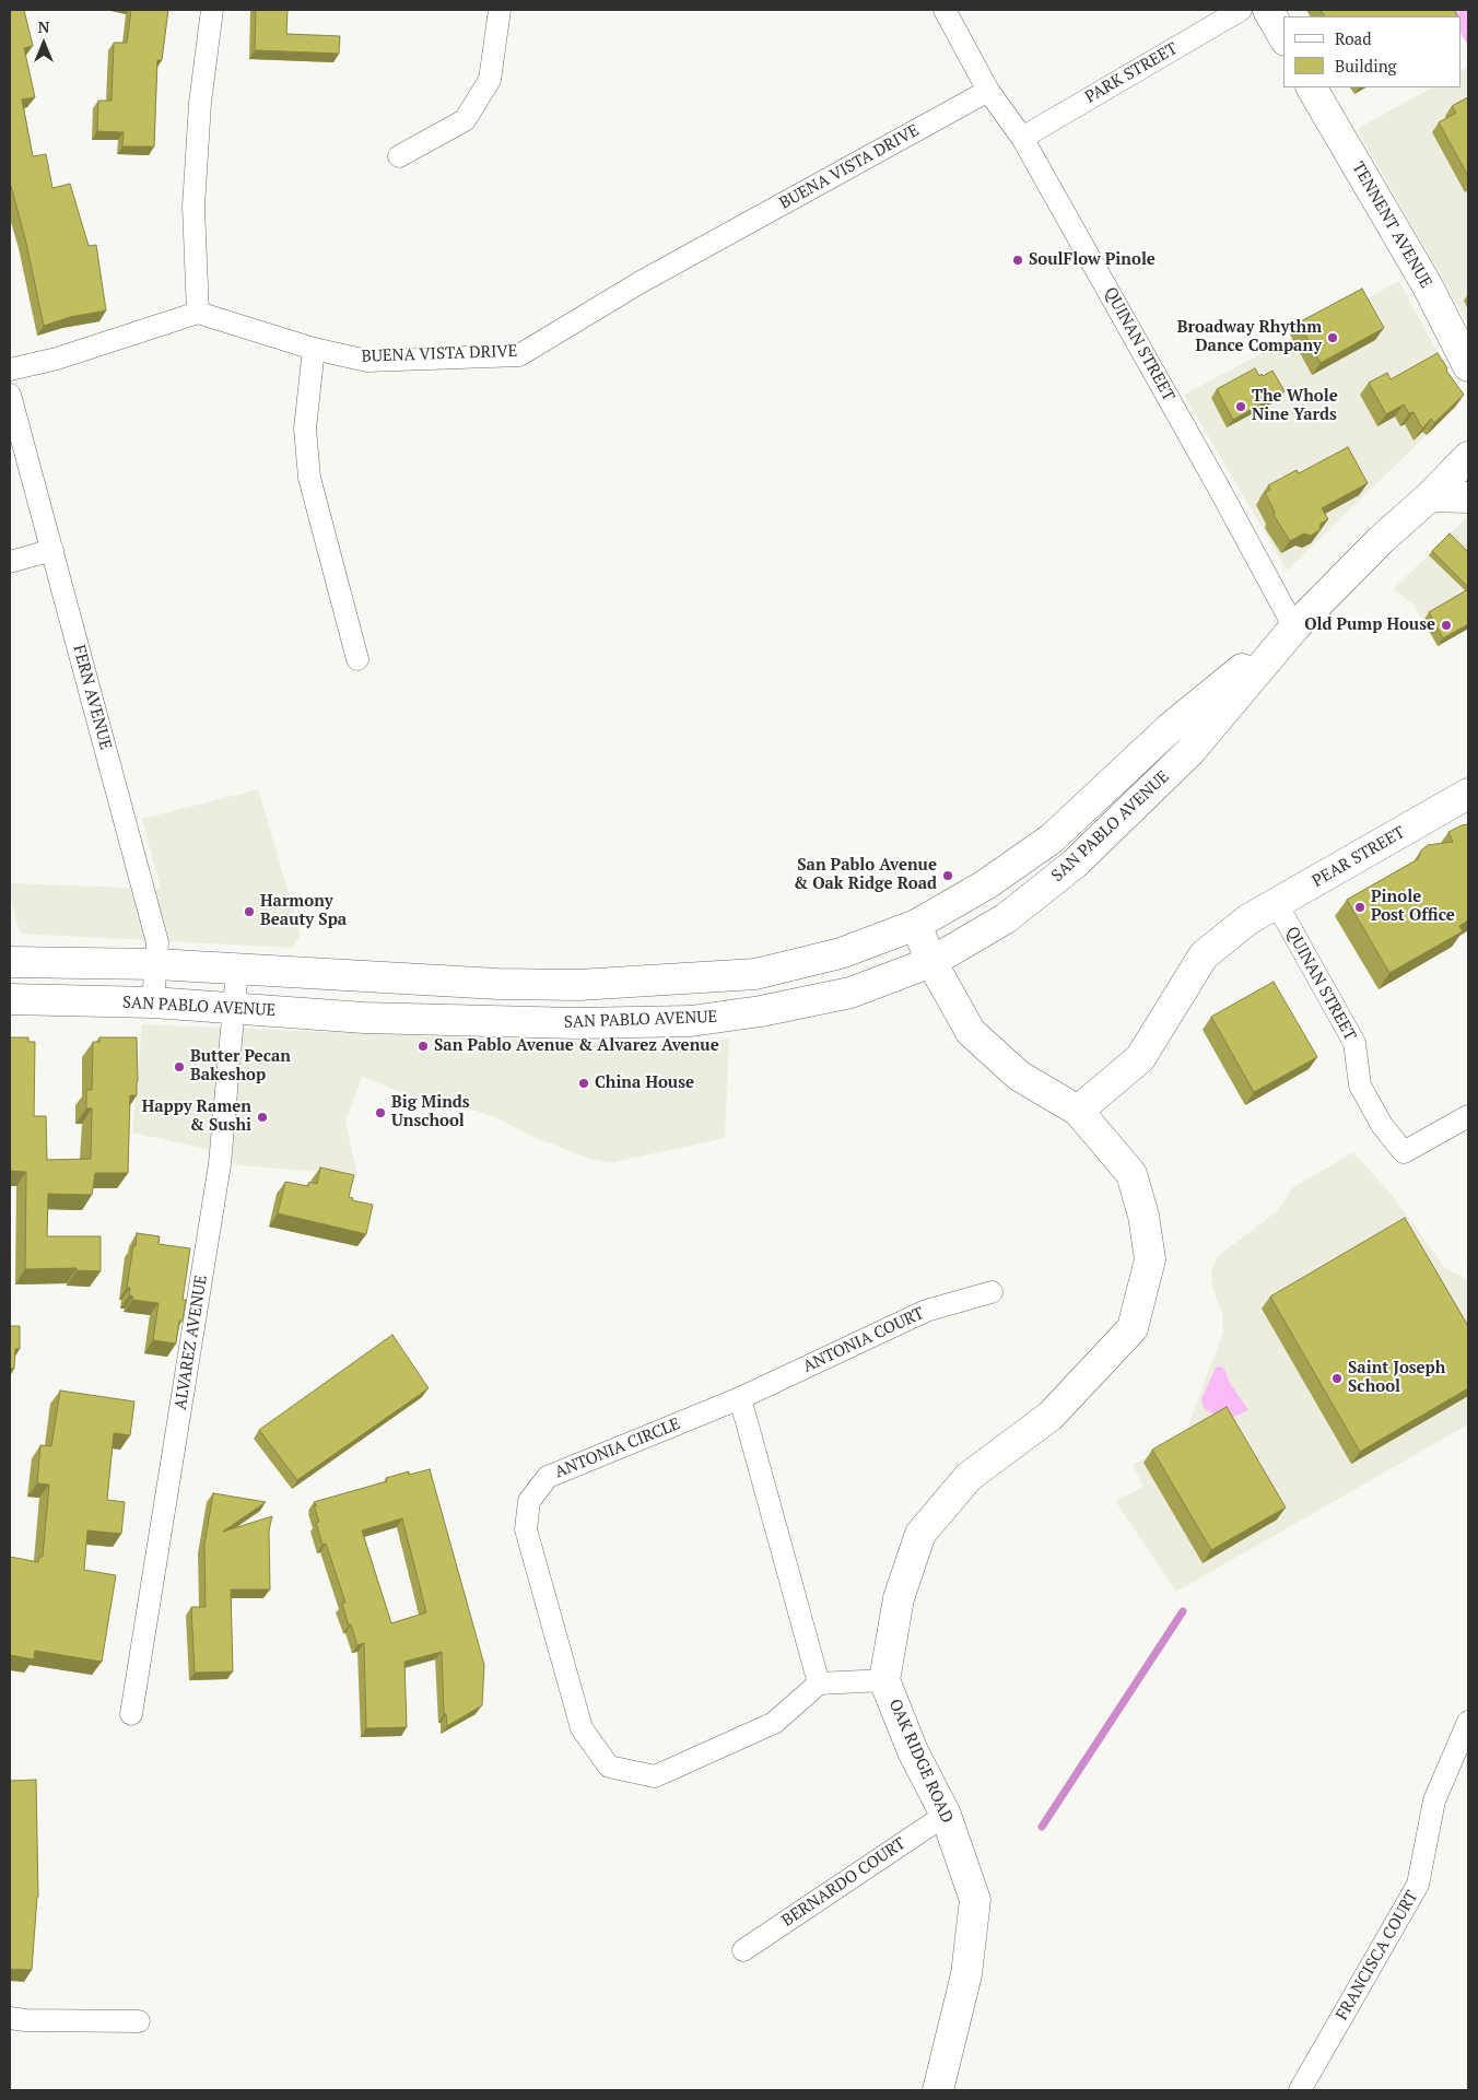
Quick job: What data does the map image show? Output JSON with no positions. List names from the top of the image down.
{
  "streets": {
    "main road": [
      "TENNENT AVENUE",
      "SAN PABLO AVENUE",
      "PEAR STREET",
      "OAK RIDGE ROAD"
    ],
    "street": [
      "PARK STREET",
      "BUENA VISTA DRIVE",
      "QUINAN STREET",
      "FERN AVENUE",
      "ANTONIA COURT",
      "ALVAREZ AVENUE",
      "ANTONIA CIRCLE",
      "BERNARDO COURT",
      "FRANCISCA COURT"
    ]
  },
  "crossings": [
    ["PARK STREET", "QUINAN STREET"],
    ["BUENA VISTA DRIVE", "QUINAN STREET"],
    ["QUINAN STREET", "SAN PABLO AVENUE"],
    ["QUINAN STREET", "PEAR STREET"],
    ["FERN AVENUE", "SAN PABLO AVENUE"],
    ["SAN PABLO AVENUE", "ALVAREZ AVENUE"],
    ["SAN PABLO AVENUE", "OAK RIDGE ROAD"],
    ["PEAR STREET", "OAK RIDGE ROAD"],
    ["ANTONIA COURT", "ANTONIA CIRCLE"],
    ["OAK RIDGE ROAD", "BERNARDO COURT"]
  ],
  "places": [
    "SoulFlow Pinole",
    "Broadway Rhythm Dance Company",
    "The Whole Nine Yards",
    "Old Pump House",
    "San Pablo Avenue & Oak Ridge Road",
    "Pinole Post Office",
    "Harmony Beauty Spa",
    "San Pablo Avenue & Alvarez Avenue",
    "Butter Pecan Bakeshop",
    "China House",
    "Big Minds Unschool",
    "Happy Ramen & Sushi",
    "Saint Joseph School"
  ],
  "legend": ["Road", "Building"],
  "north": "top"
}
